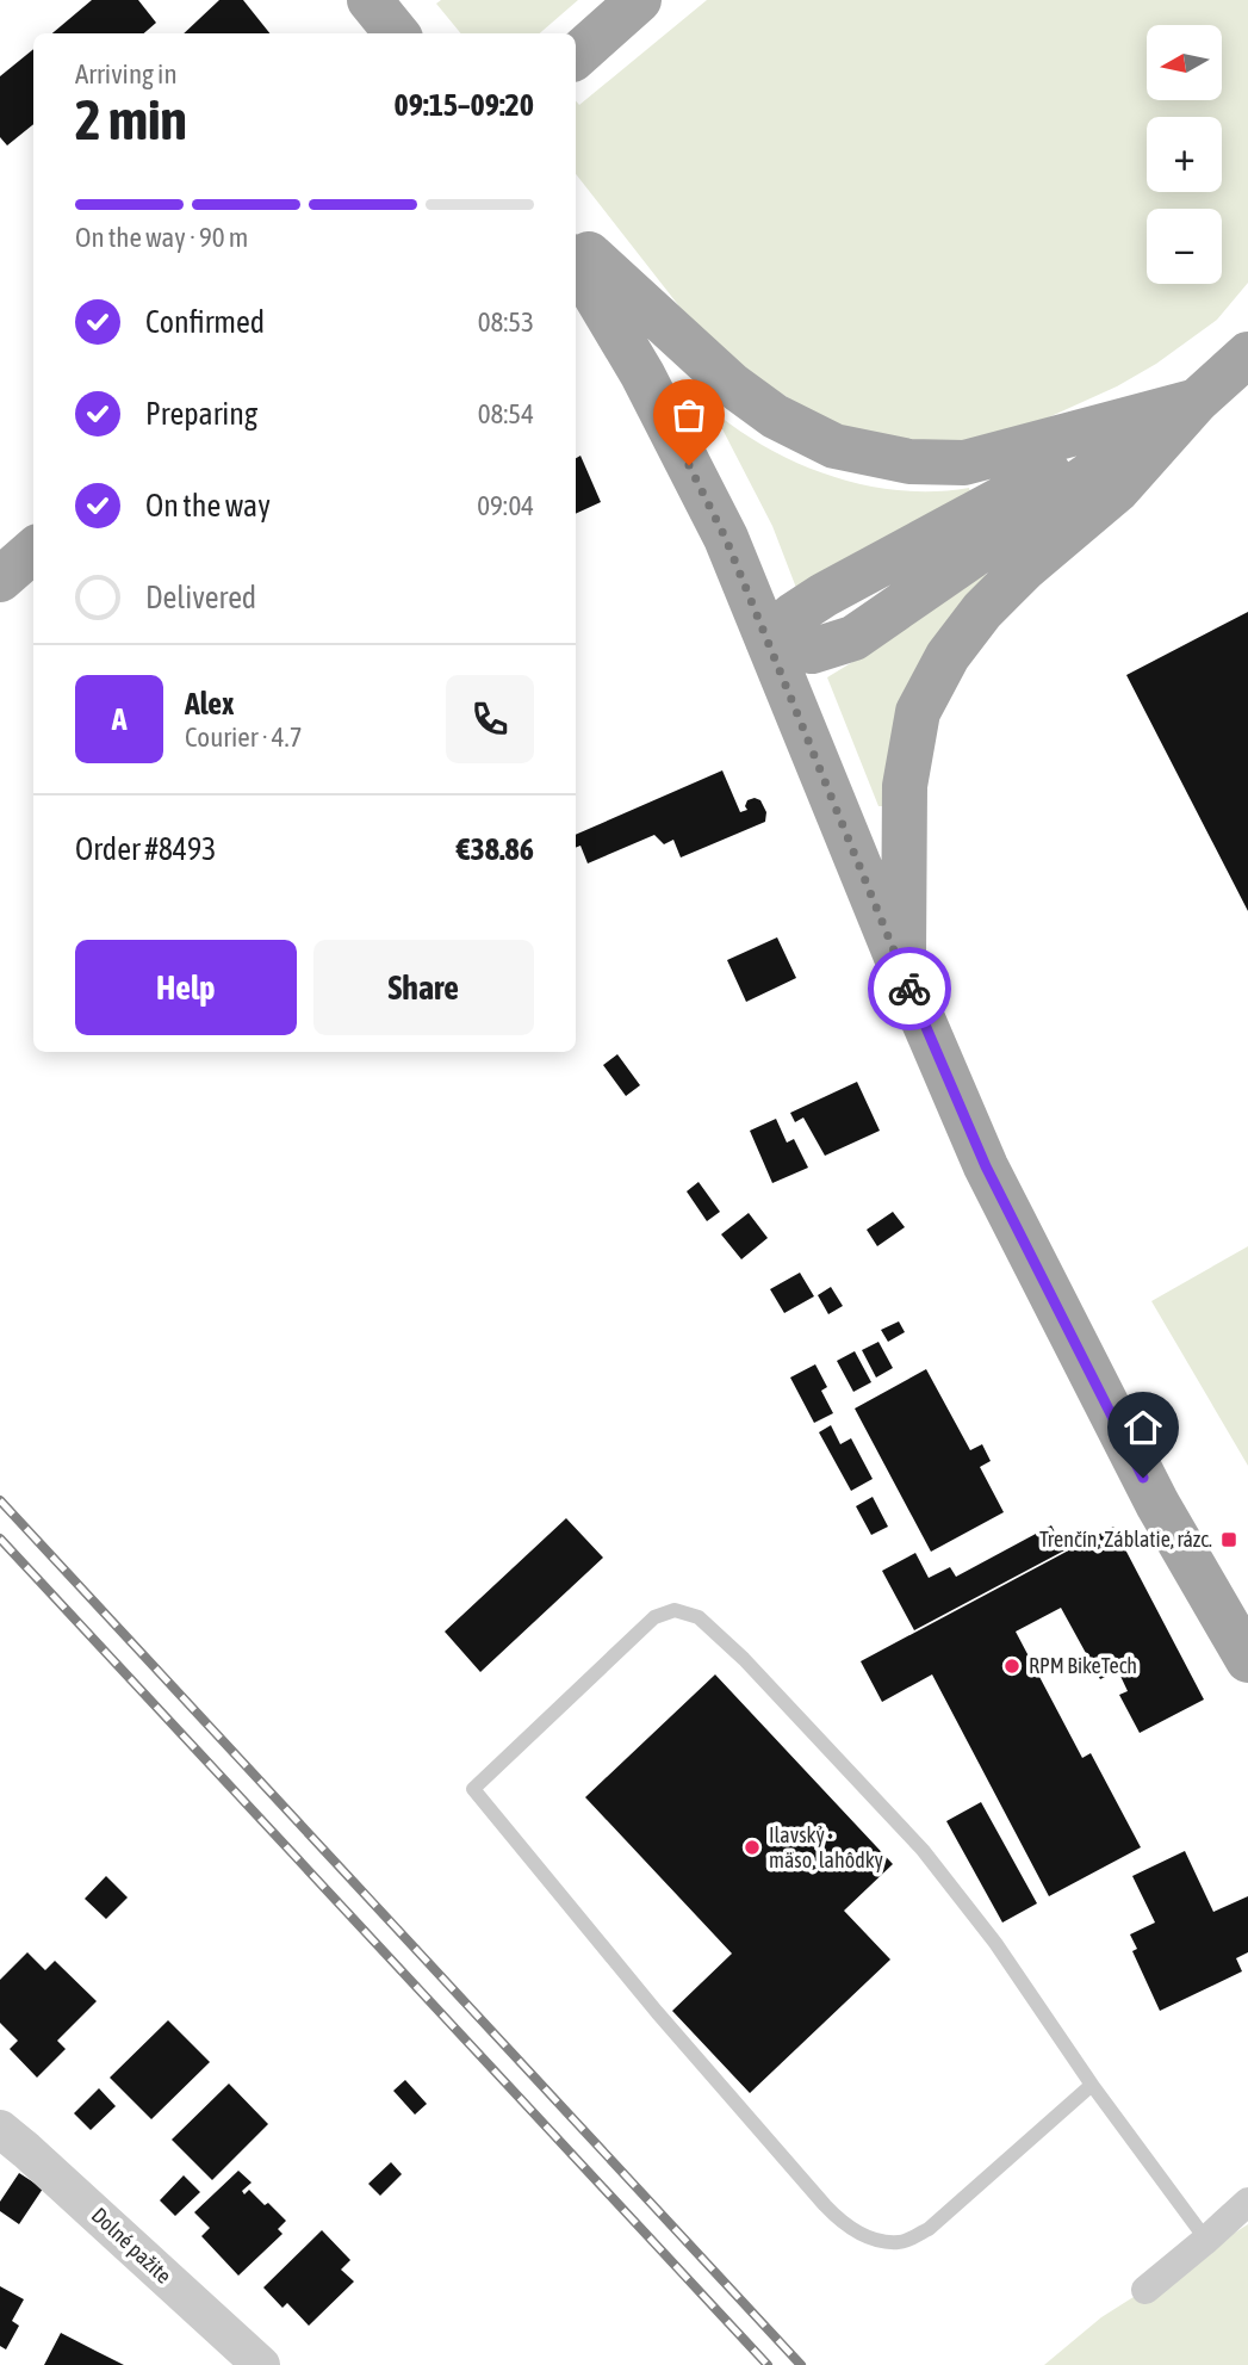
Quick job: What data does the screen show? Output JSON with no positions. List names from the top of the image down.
{
  "streets": {
    "street": ["Dolné pažite"]
  },
  "places": {
    "transit": ["Trenčín, Záblatie, rázc."],
    "other": ["RPM BikeTech", "Ilavský - mäso, lahôdky"]
  },
  "north": "left",
  "page": {
    "map_buttons": ["+", "−"],
    "heading": ["2 min", "Arriving in", "09:15–09:20"],
    "panel": [
      "Alex",
      "Courier · 4.7",
      "Order #8493",
      "€38.86"
    ],
    "bar": "On the way · 90 m",
    "list": [
      ["Confirmed", "08:53"],
      ["Preparing", "08:54"],
      ["On the way", "09:04"],
      "Delivered"
    ],
    "round": "A",
    "buttons": ["Help", "Share"]
  }
}
